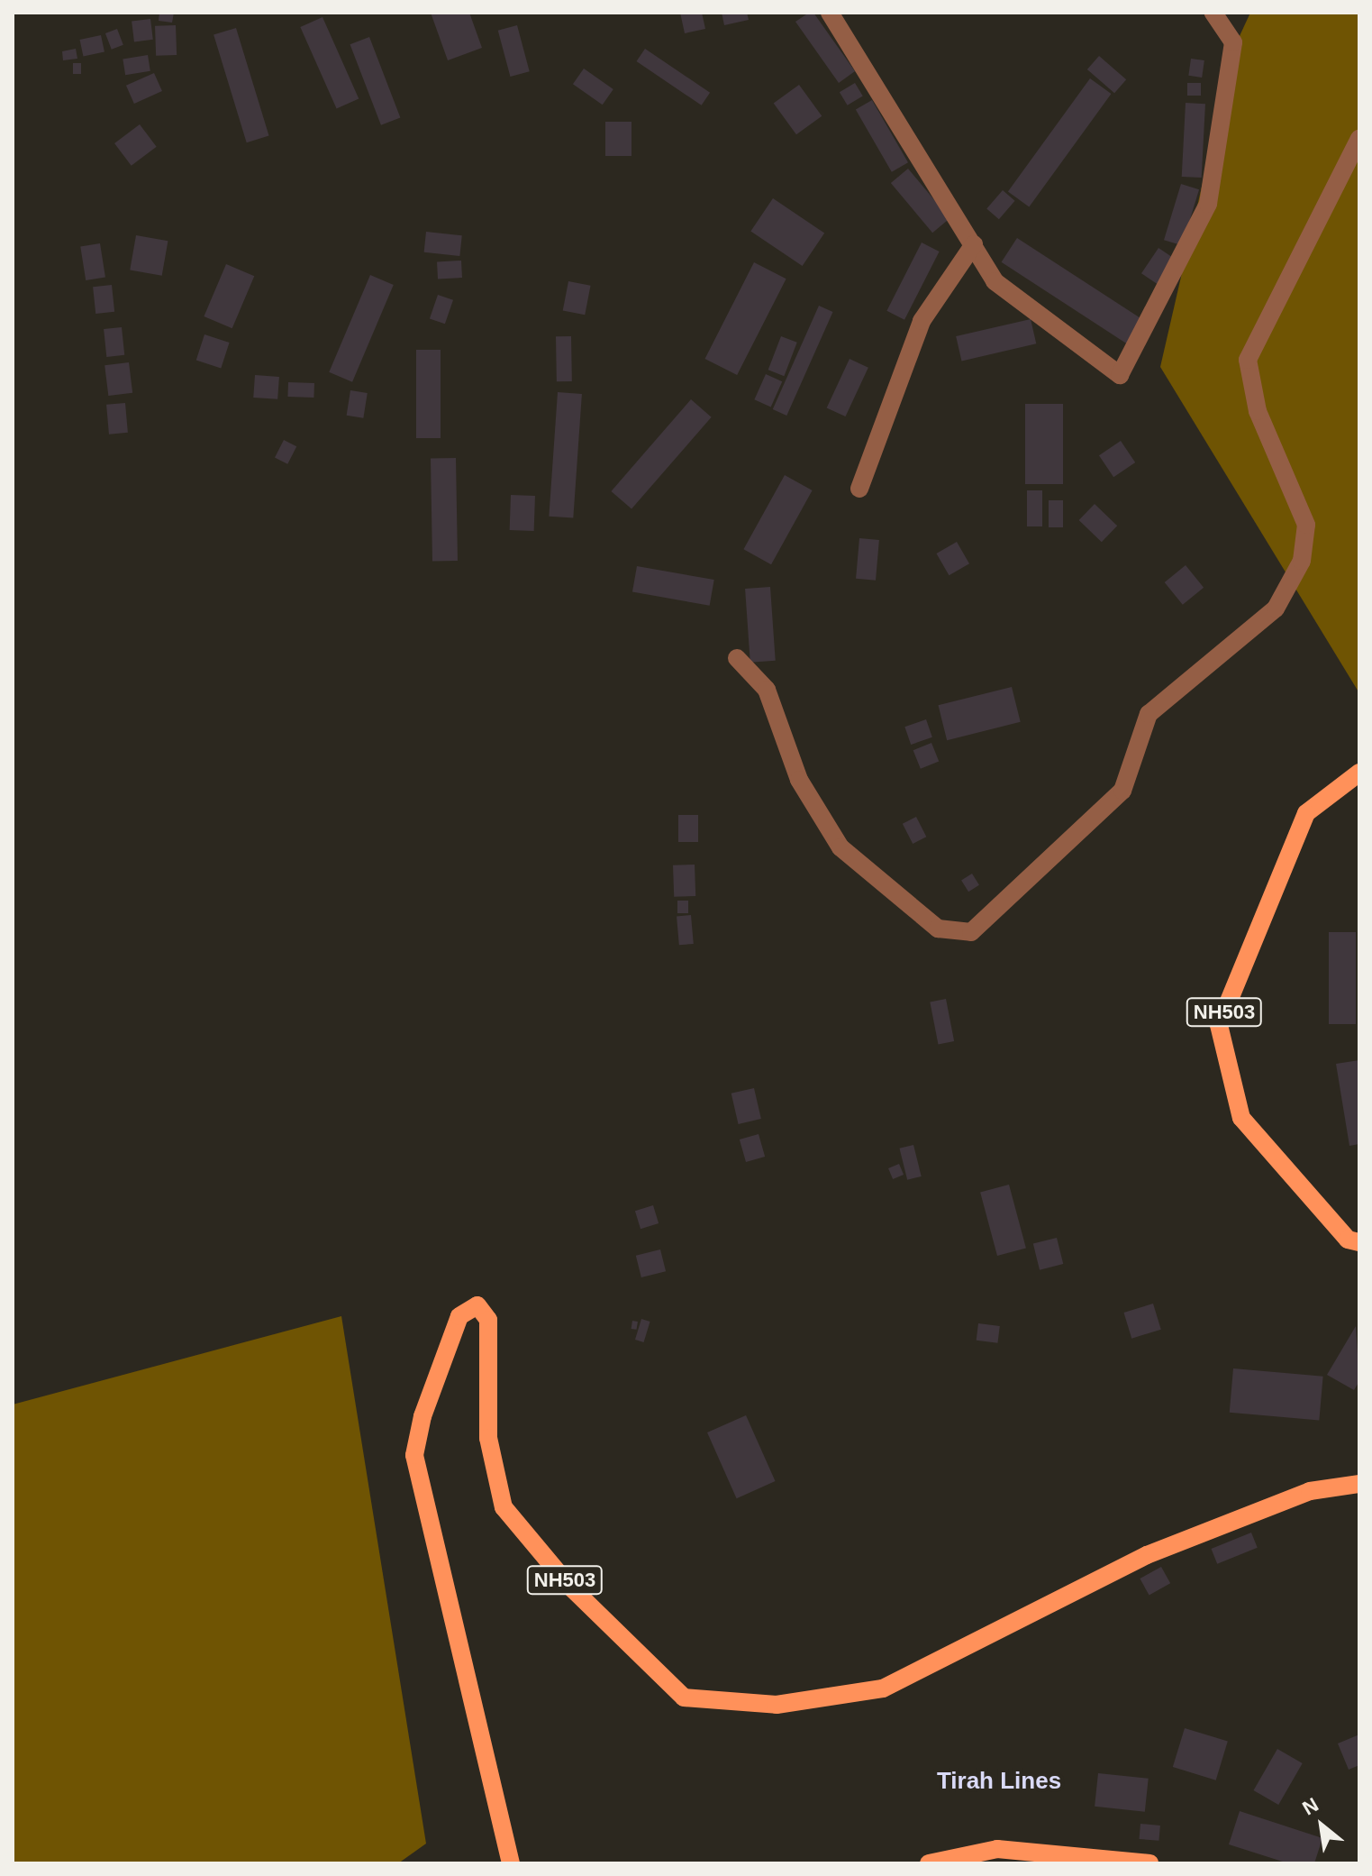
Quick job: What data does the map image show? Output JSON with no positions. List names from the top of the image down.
{
  "streets": {
    "main road": ["NH503"]
  },
  "districts": ["Tirah Lines"],
  "north": "top left"
}
